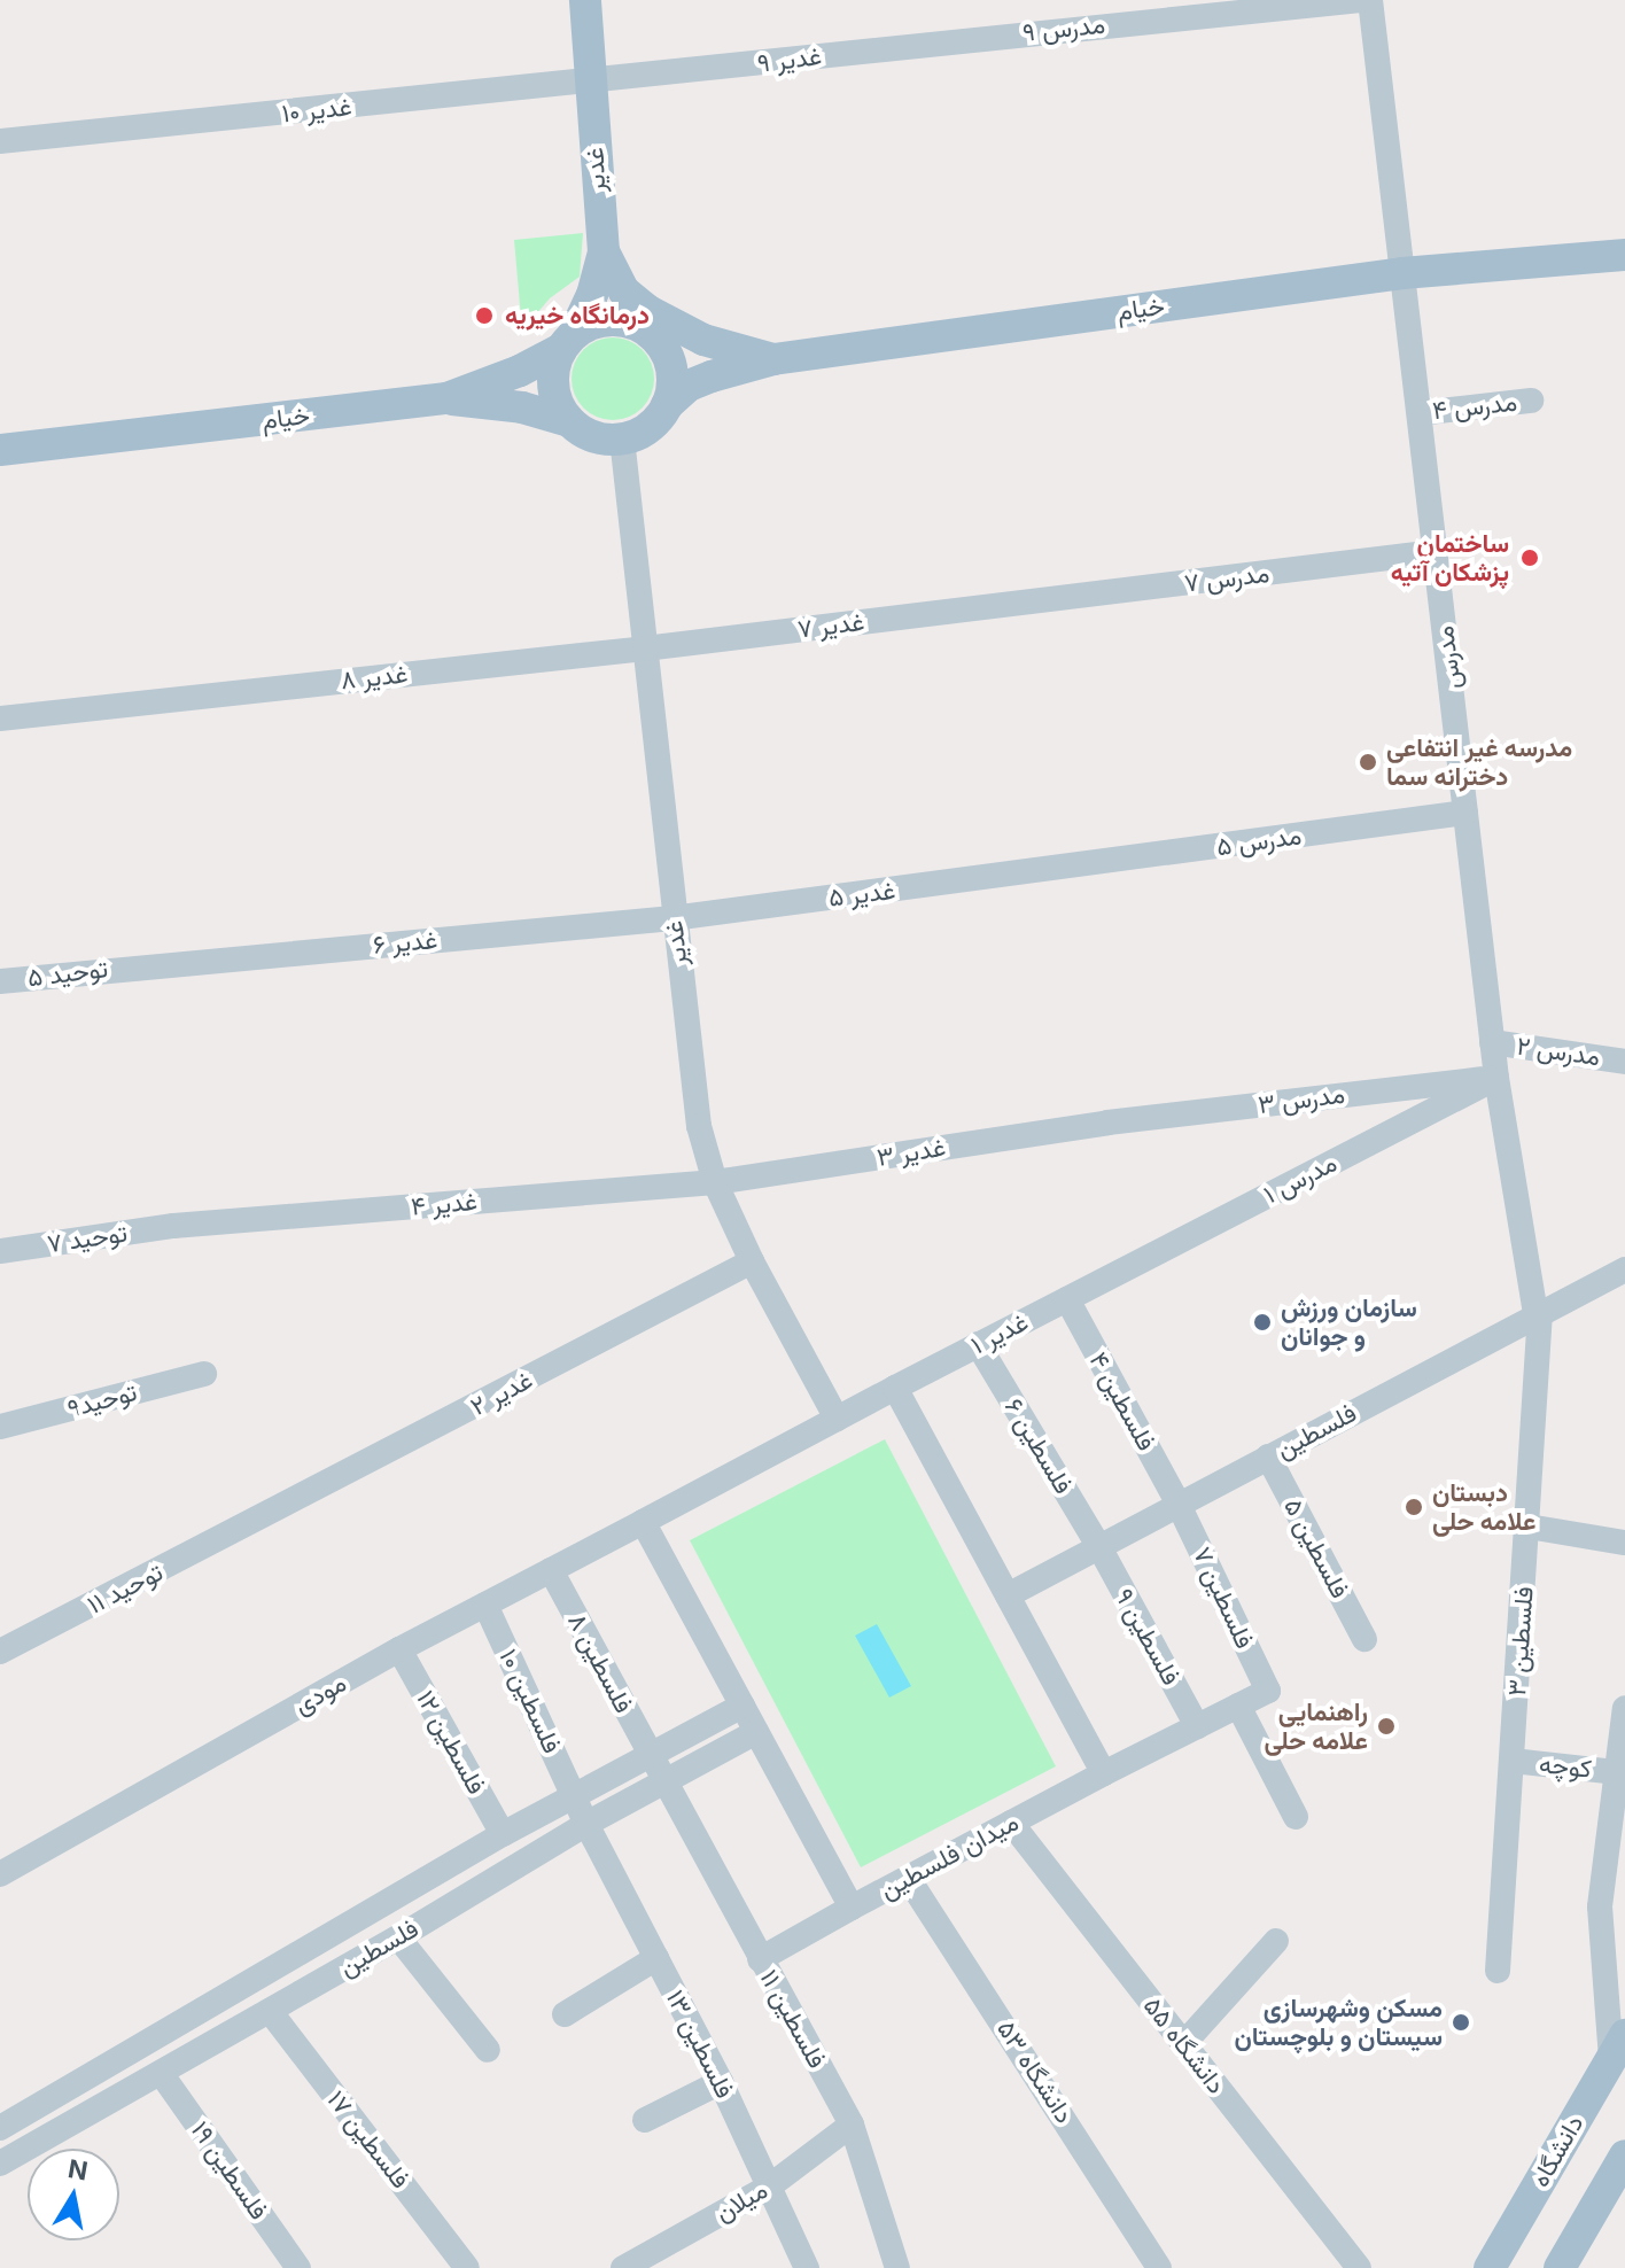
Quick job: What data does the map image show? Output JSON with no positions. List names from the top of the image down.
{
  "streets": {
    "main road": ["غدیر", "خیام", "دانشگاه"],
    "street": [
      "مدرس ۹",
      "غدیر ۹",
      "غدیر ۱۰",
      "مدرس ۴",
      "مدرس ۷",
      "غدیر ۷",
      "مدرس",
      "غدیر ۸",
      "مدرس ۵",
      "غدیر ۵",
      "غدیر ۶",
      "توحید ۵",
      "مدرس ۲",
      "مدرس ۳",
      "غدیر ۳",
      "مدرس ۱",
      "غدیر ۴",
      "توحید ۷",
      "غدیر ۱",
      "غدیر ۲",
      "توحید۹",
      "فلسطین ۴",
      "فلسطین",
      "فلسطین ۶",
      "فلسطین ۵",
      "توحید ۱۱",
      "فلسطین ۷",
      "فلسطین ۹",
      "فلسطین ۳",
      "فلسطین ۸",
      "مودی",
      "فلسطین ۱۰",
      "فلسطین ۱۲",
      "کوچه",
      "میدان فلسطین",
      "فلسطین ۱۱",
      "فلسطین ۱۳",
      "دانشگاه ۵۵",
      "دانشگاه ۵۳",
      "فلسطین ۱۷",
      "فلسطین ۱۹",
      "میلان"
    ]
  },
  "crossings": [
    ["مدرس ۹", "غدیر ۹"],
    ["غدیر ۹", "غدیر ۱۰"],
    ["غدیر ۹", "غدیر"],
    ["غدیر ۱۰", "غدیر"],
    ["غدیر", "خیام"],
    ["غدیر", "غدیر ۷"],
    ["غدیر", "غدیر ۸"],
    ["غدیر", "غدیر ۵"],
    ["غدیر", "غدیر ۶"],
    ["غدیر", "غدیر ۳"],
    ["غدیر", "غدیر ۴"],
    ["غدیر", "غدیر ۲"],
    ["خیام", "مدرس"],
    ["مدرس ۴", "مدرس"],
    ["مدرس ۷", "غدیر ۷"],
    ["مدرس ۷", "مدرس"],
    ["غدیر ۷", "غدیر ۸"],
    ["مدرس", "مدرس ۵"],
    ["مدرس", "مدرس ۲"],
    ["مدرس", "مدرس ۳"],
    ["مدرس", "مدرس ۱"],
    ["مدرس", "فلسطین"],
    ["مدرس", "فلسطین ۳"],
    ["مدرس ۵", "غدیر ۵"],
    ["غدیر ۵", "غدیر ۶"],
    ["غدیر ۶", "توحید ۵"],
    ["مدرس ۳", "غدیر ۳"],
    ["مدرس ۳", "مدرس ۱"],
    ["غدیر ۳", "غدیر ۴"],
    ["مدرس ۱", "غدیر ۱"],
    ["غدیر ۴", "توحید ۷"],
    ["غدیر ۱", "فلسطین ۴"],
    ["غدیر ۱", "فلسطین ۶"],
    ["غدیر ۲", "توحید ۱۱"],
    ["فلسطین ۴", "فلسطین"],
    ["فلسطین ۴", "فلسطین ۷"],
    ["فلسطین", "فلسطین ۶"],
    ["فلسطین", "فلسطین ۵"],
    ["فلسطین", "فلسطین ۷"],
    ["فلسطین", "فلسطین ۹"],
    ["فلسطین", "فلسطین ۳"],
    ["فلسطین", "فلسطین ۸"],
    ["فلسطین", "فلسطین ۱۰"],
    ["فلسطین", "فلسطین ۱۲"],
    ["فلسطین", "میدان فلسطین"],
    ["فلسطین", "فلسطین ۱۱"],
    ["فلسطین", "فلسطین ۱۳"],
    ["فلسطین", "فلسطین ۱۷"],
    ["فلسطین", "فلسطین ۱۹"],
    ["فلسطین ۶", "فلسطین ۹"],
    ["فلسطین ۷", "میدان فلسطین"],
    ["فلسطین ۹", "میدان فلسطین"],
    ["فلسطین ۳", "کوچه"],
    ["فلسطین ۸", "مودی"],
    ["فلسطین ۸", "فلسطین ۱۱"],
    ["مودی", "فلسطین ۱۰"],
    ["مودی", "فلسطین ۱۲"],
    ["مودی", "میدان فلسطین"],
    ["فلسطین ۱۰", "فلسطین ۱۳"],
    ["میدان فلسطین", "دانشگاه ۵۵"],
    ["میدان فلسطین", "دانشگاه ۵۳"],
    ["فلسطین ۱۱", "میلان"],
    ["فلسطین ۱۳", "میلان"]
  ],
  "places": [
    "درمانگاه خیریه",
    "ساختمان پزشکان آتیه",
    "مدرسه غیر انتفاعی دخترانه سما",
    "سازمان ورزش و جوانان",
    "دبستان علامه حلی",
    "راهنمایی علامه حلی",
    "مسکن وشهرسازی سیستان و بلوچستان"
  ],
  "north": "top"
}
